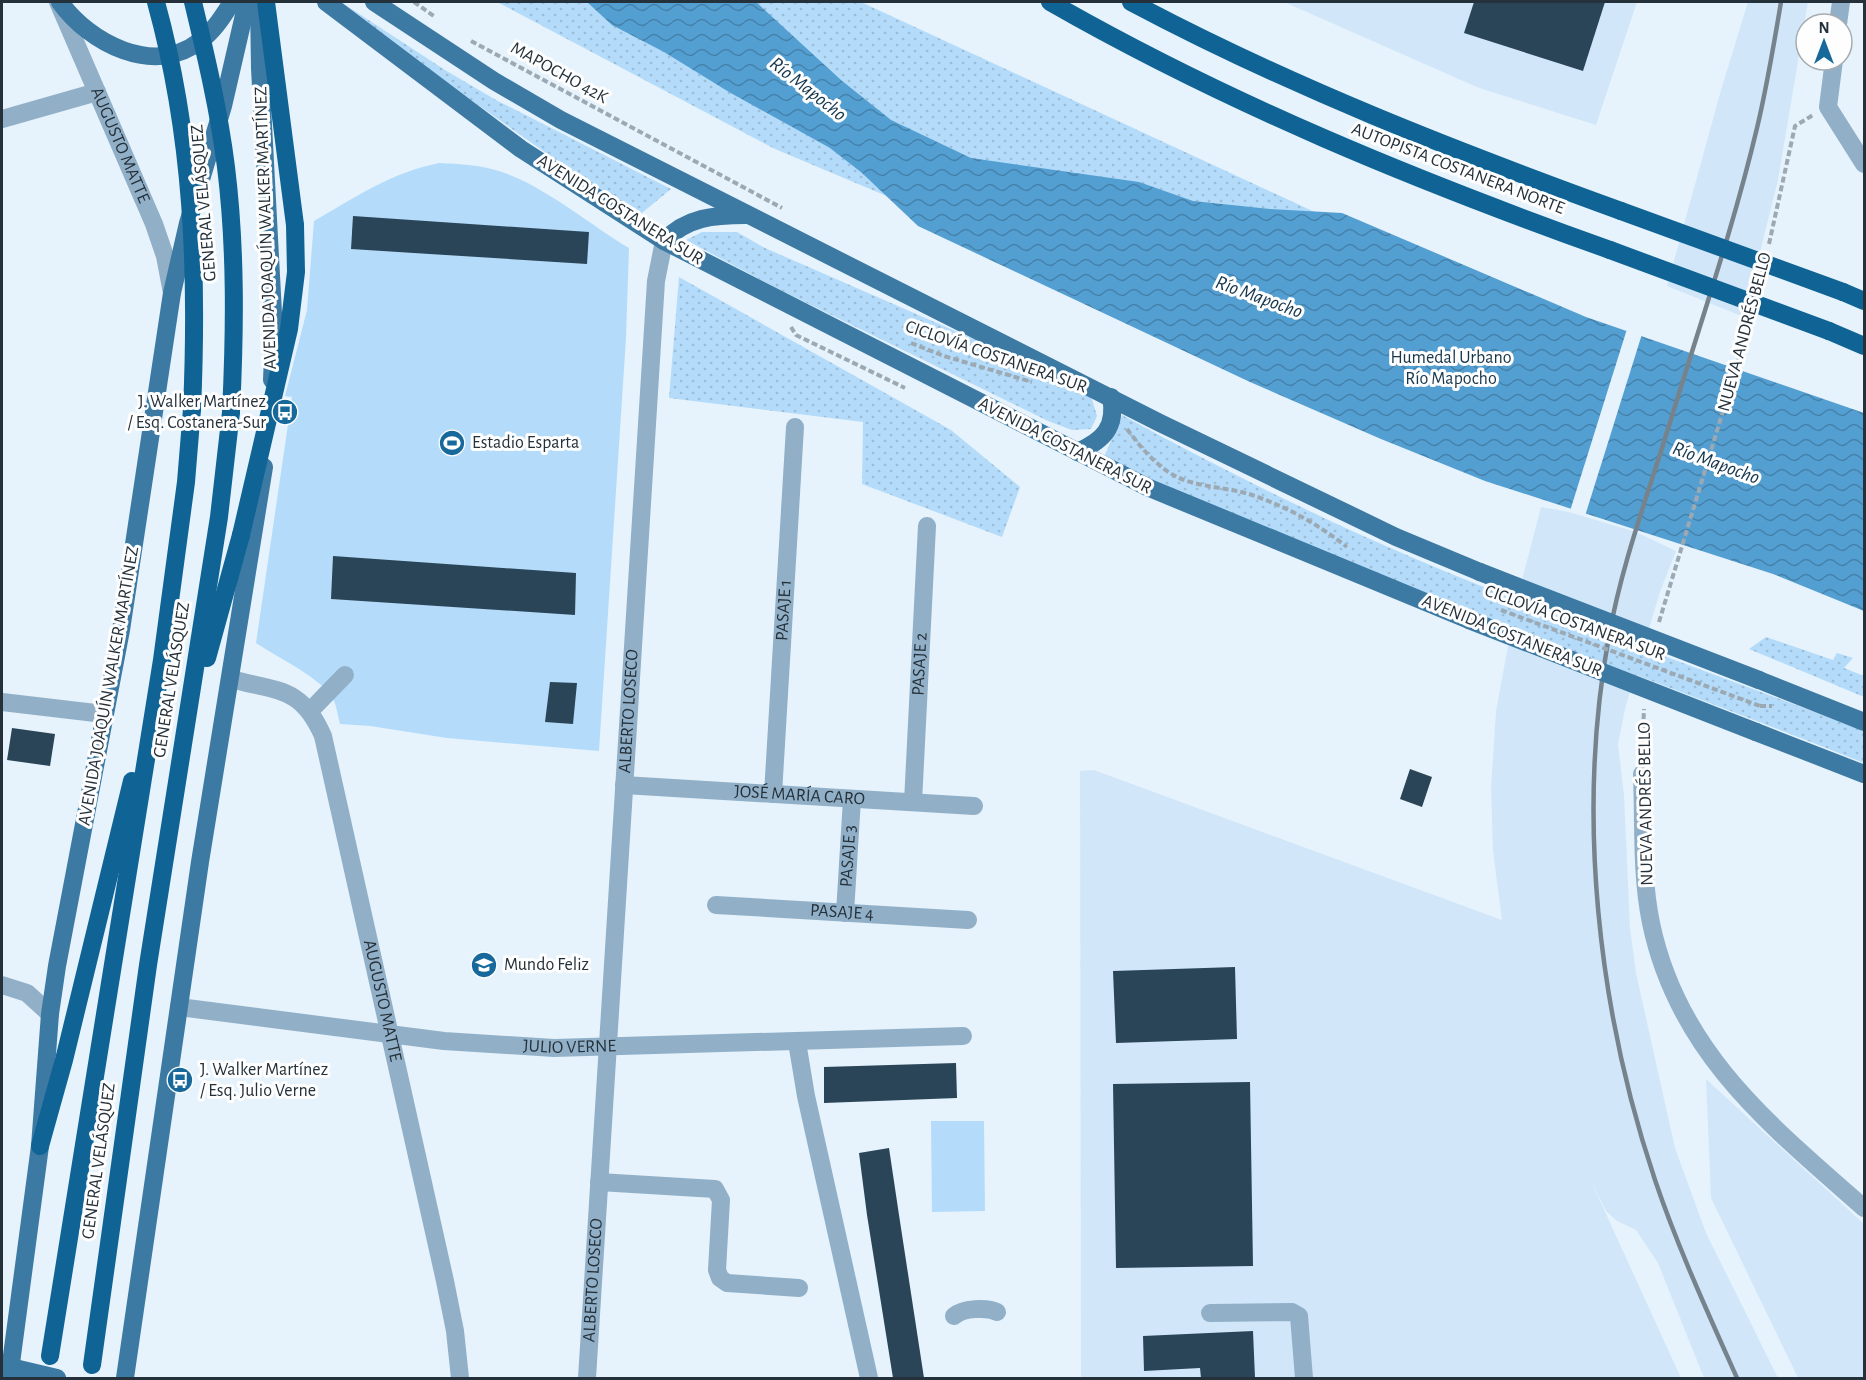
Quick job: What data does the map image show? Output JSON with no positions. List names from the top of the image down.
{
  "streets": {
    "highway": ["AUTOPISTA COSTANERA NORTE", "GENERAL VELÁSQUEZ"],
    "main road": ["AVENIDA COSTANERA SUR", "AVENIDA JOAQUÍN WALKER MARTÍNEZ"],
    "street": [
      "AUGUSTO MATTE",
      "NUEVA ANDRÉS BELLO",
      "PASAJE 1",
      "PASAJE 2",
      "ALBERTO LOSECO",
      "JOSÉ MARÍA CARO",
      "PASAJE 3",
      "PASAJE 4",
      "JULIO VERNE"
    ],
    "path": ["MAPOCHO 42K", "CICLOVÍA COSTANERA SUR"]
  },
  "crossings": [
    ["AUGUSTO MATTE", "AVENIDA JOAQUÍN WALKER MARTÍNEZ"],
    ["AUGUSTO MATTE", "JULIO VERNE"],
    ["AVENIDA COSTANERA SUR", "ALBERTO LOSECO"],
    ["AVENIDA JOAQUÍN WALKER MARTÍNEZ", "JULIO VERNE"],
    ["PASAJE 1", "JOSÉ MARÍA CARO"],
    ["PASAJE 2", "JOSÉ MARÍA CARO"],
    ["ALBERTO LOSECO", "JOSÉ MARÍA CARO"],
    ["ALBERTO LOSECO", "JULIO VERNE"],
    ["JOSÉ MARÍA CARO", "PASAJE 3"],
    ["PASAJE 3", "PASAJE 4"]
  ],
  "water": ["Río Mapocho"],
  "parks": ["Humedal Urbano Río Mapocho"],
  "places": {
    "bus stop": ["J. Walker Martínez / Esq. Costanera-Sur", "J. Walker Martínez / Esq. Julio Verne"],
    "sports": ["Estadio Esparta"],
    "school or university": ["Mundo Feliz"]
  },
  "north": "top"
}
